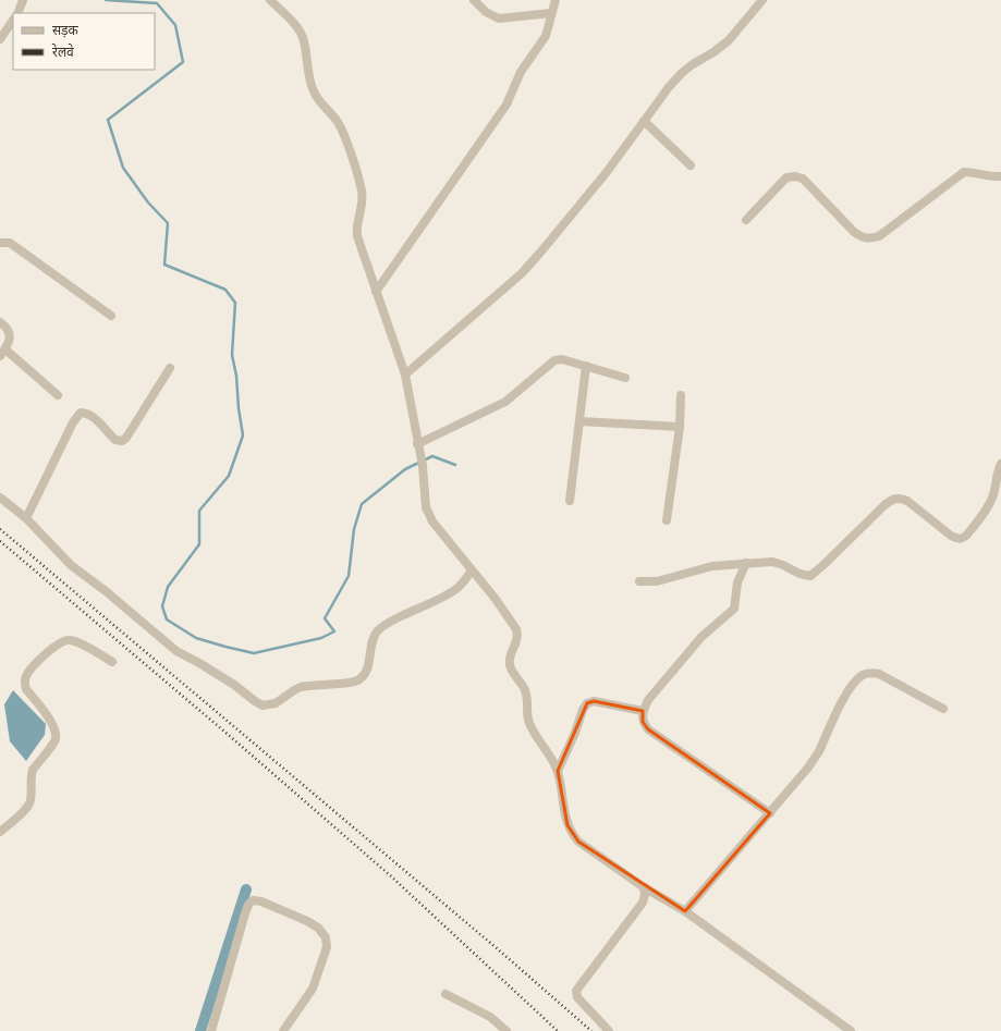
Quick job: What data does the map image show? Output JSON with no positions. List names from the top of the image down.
{
  "legend": ["सड़क", "रेलवे"]
}
